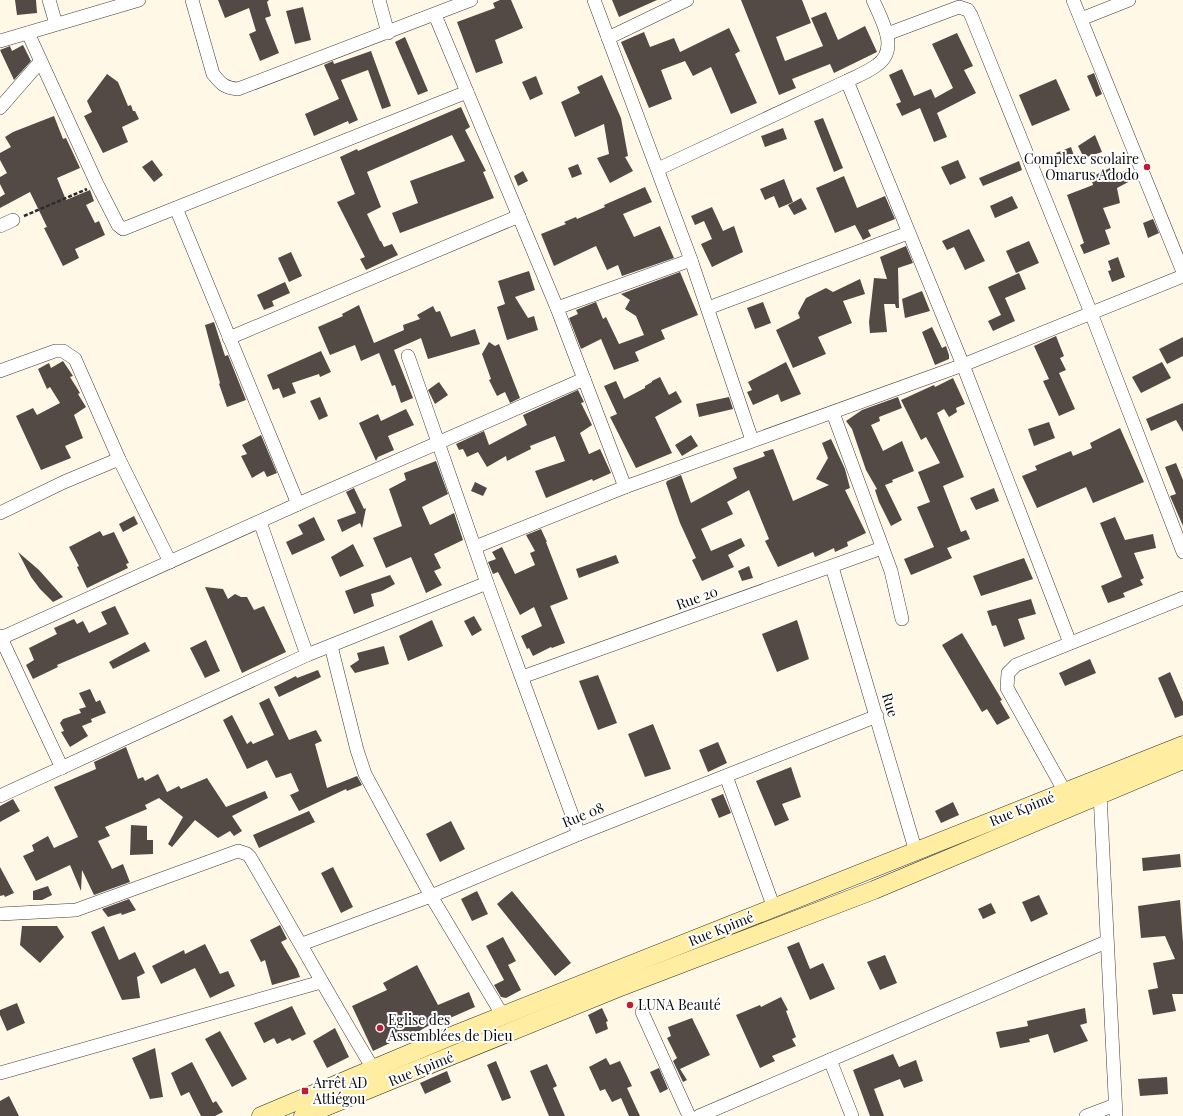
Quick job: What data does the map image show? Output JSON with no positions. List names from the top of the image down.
{
  "streets": {
    "main road": ["Rue Kpimé"],
    "street": ["Rue 20", "Rue", "Rue 08"]
  },
  "crossings": [
    ["Rue 20", "Rue"],
    ["Rue", "Rue Kpimé"],
    ["Rue", "Rue 08"]
  ],
  "places": {
    "other": ["Complexe scolaire Omarus Adodo", "LUNA Beauté", "Eglise des Assemblées de Dieu"],
    "transit": ["Arrêt AD Attiégou"]
  }
}
